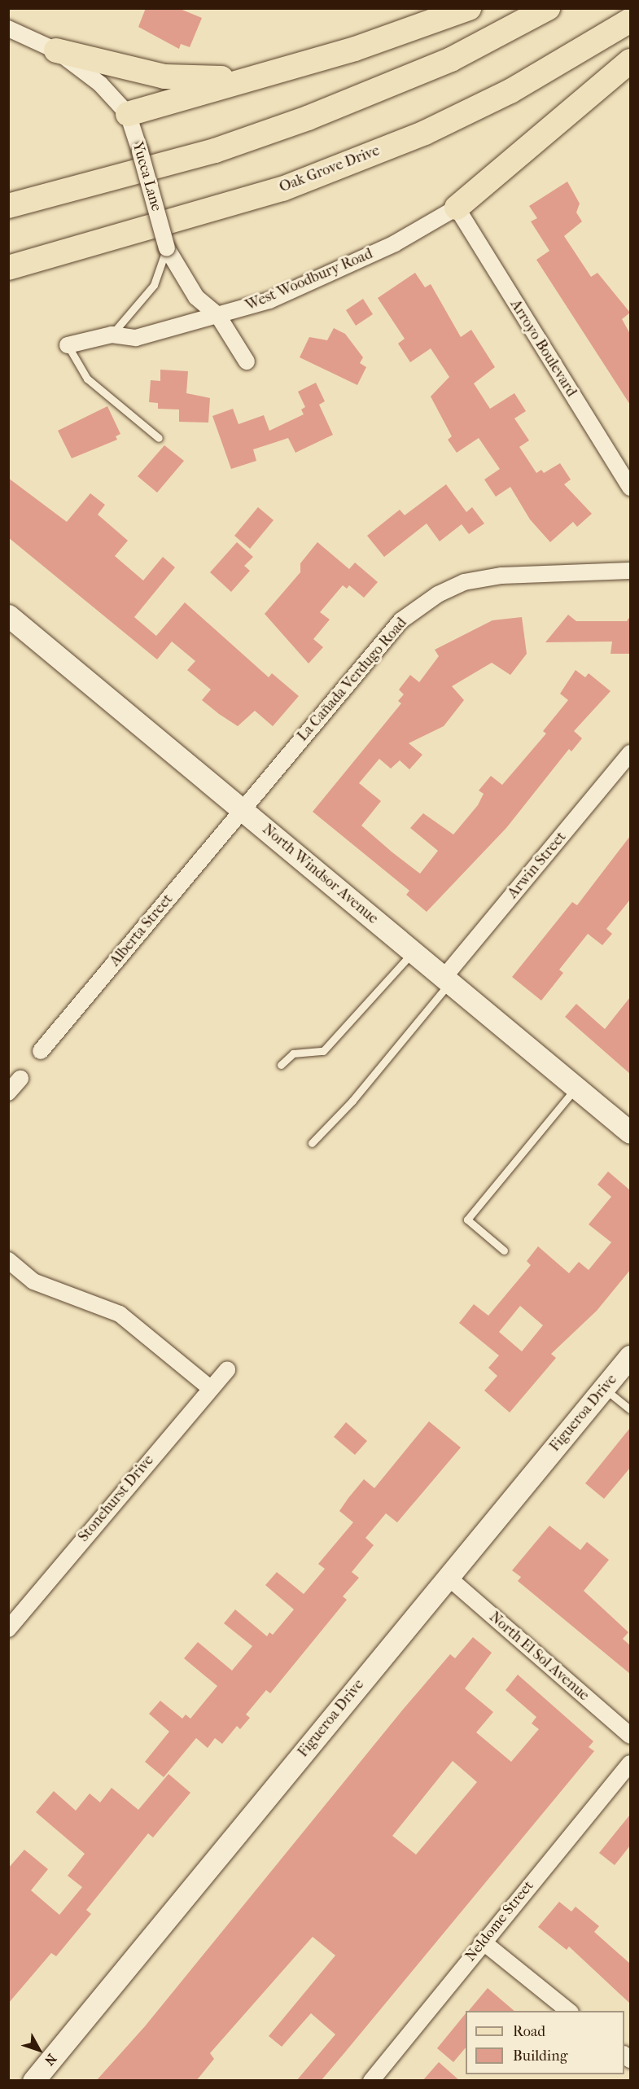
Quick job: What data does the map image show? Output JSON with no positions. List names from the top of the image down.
{
  "streets": {
    "main road": ["Oak Grove Drive"],
    "street": [
      "Yucca Lane",
      "West Woodbury Road",
      "Arroyo Boulevard",
      "La Cañada Verdugo Road",
      "Arwin Street",
      "North Windsor Avenue",
      "Alberta Street",
      "Figueroa Drive",
      "Stonehurst Drive",
      "North El Sol Avenue",
      "Neldome Street"
    ]
  },
  "crossings": [
    ["Yucca Lane", "West Woodbury Road"],
    ["West Woodbury Road", "Arroyo Boulevard"],
    ["La Cañada Verdugo Road", "North Windsor Avenue"],
    ["La Cañada Verdugo Road", "Alberta Street"],
    ["Arwin Street", "North Windsor Avenue"],
    ["North Windsor Avenue", "Alberta Street"],
    ["Figueroa Drive", "North El Sol Avenue"]
  ],
  "legend": ["Road", "Building"],
  "north": "bottom right"
}
